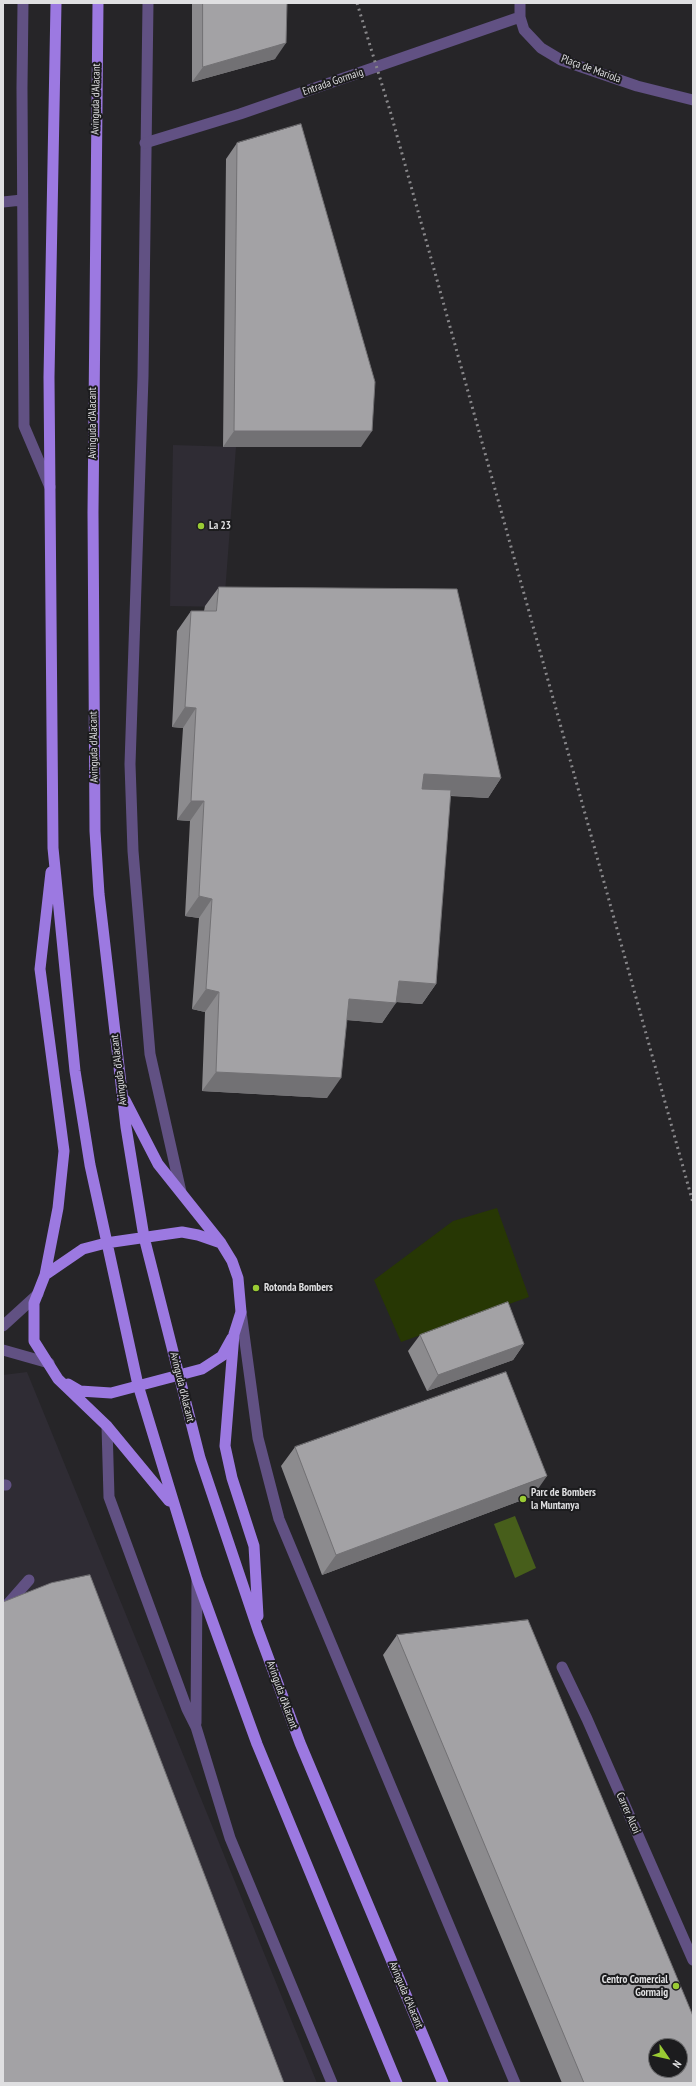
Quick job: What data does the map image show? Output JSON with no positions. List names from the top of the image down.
{
  "streets": {
    "main road": ["Avinguda d'Alacant"],
    "street": ["Plaça de Mariola", "Entrada Gormaig", "Carrer Alcoi"]
  },
  "crossings": [
    ["Plaça de Mariola", "Entrada Gormaig"]
  ],
  "places": [
    "La 23",
    "Rotonda Bombers",
    "Parc de Bombers la Muntanya",
    "Centro Comercial Gormaig"
  ],
  "north": "bottom right"
}
